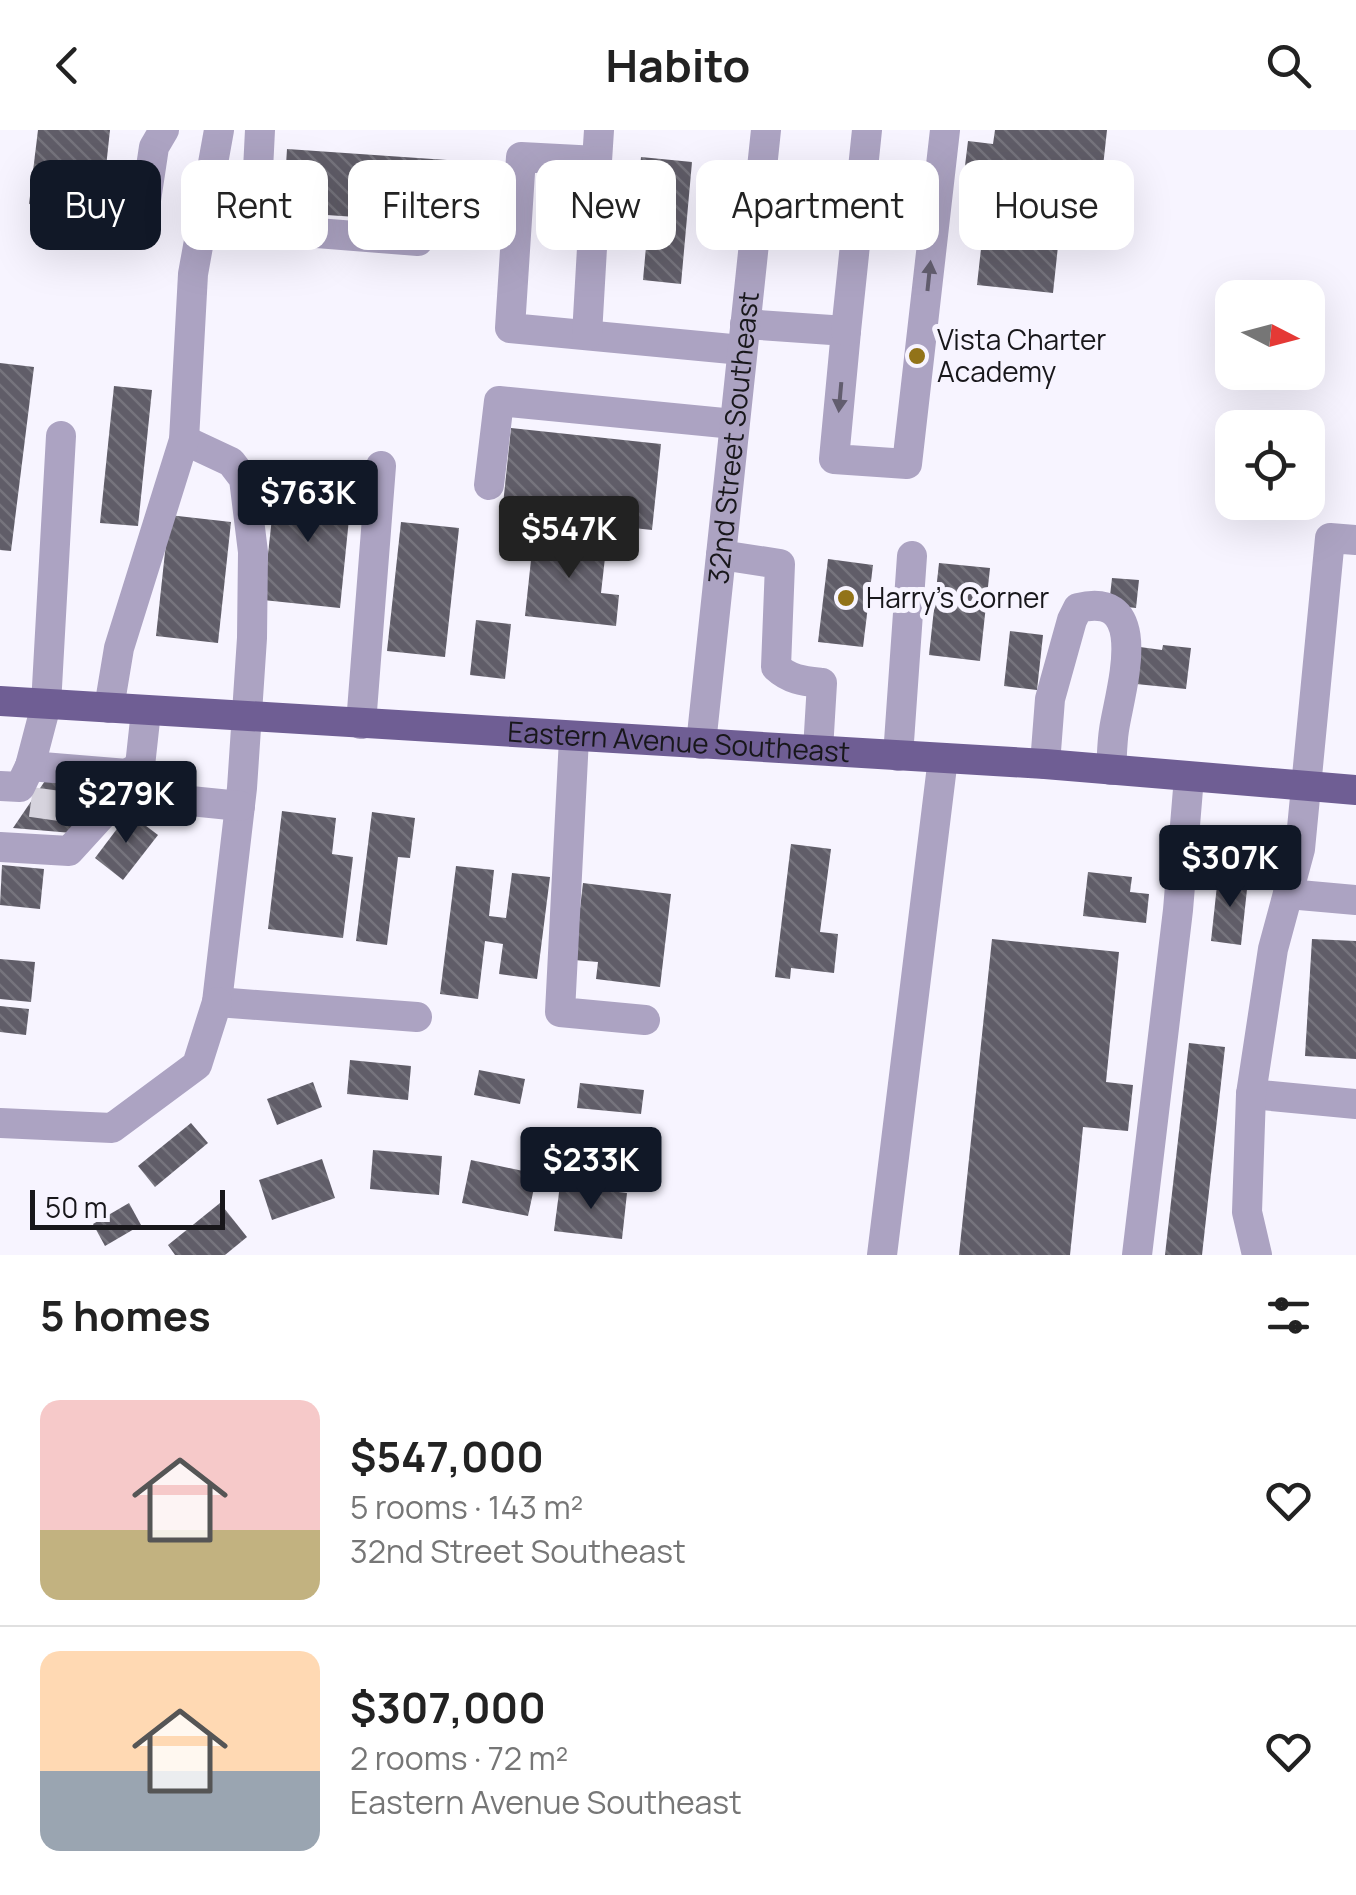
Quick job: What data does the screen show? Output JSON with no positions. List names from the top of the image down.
{
  "streets": {
    "main road": ["Eastern Avenue Southeast"],
    "street": ["32nd Street Southeast"]
  },
  "crossings": [
    ["32nd Street Southeast", "Eastern Avenue Southeast"]
  ],
  "places": ["Vista Charter Academy", "Harry's Corner"],
  "scale_bar": "50 m",
  "north": "right",
  "page": {
    "header": "Habito",
    "chip": [
      "Buy",
      "Rent",
      "Filters",
      "New",
      "Apartment",
      "House"
    ],
    "price": [
      "$763K",
      "$547K",
      "$279K",
      "$307K",
      "$233K"
    ],
    "scale": "50 m",
    "heading": "5 homes",
    "list": [
      {
        "name": "$547,000",
        "note": "5 rooms · 143 m² · 32nd Street Southeast"
      },
      {
        "name": "$307,000",
        "note": "2 rooms · 72 m² · Eastern Avenue Southeast"
      }
    ]
  }
}
